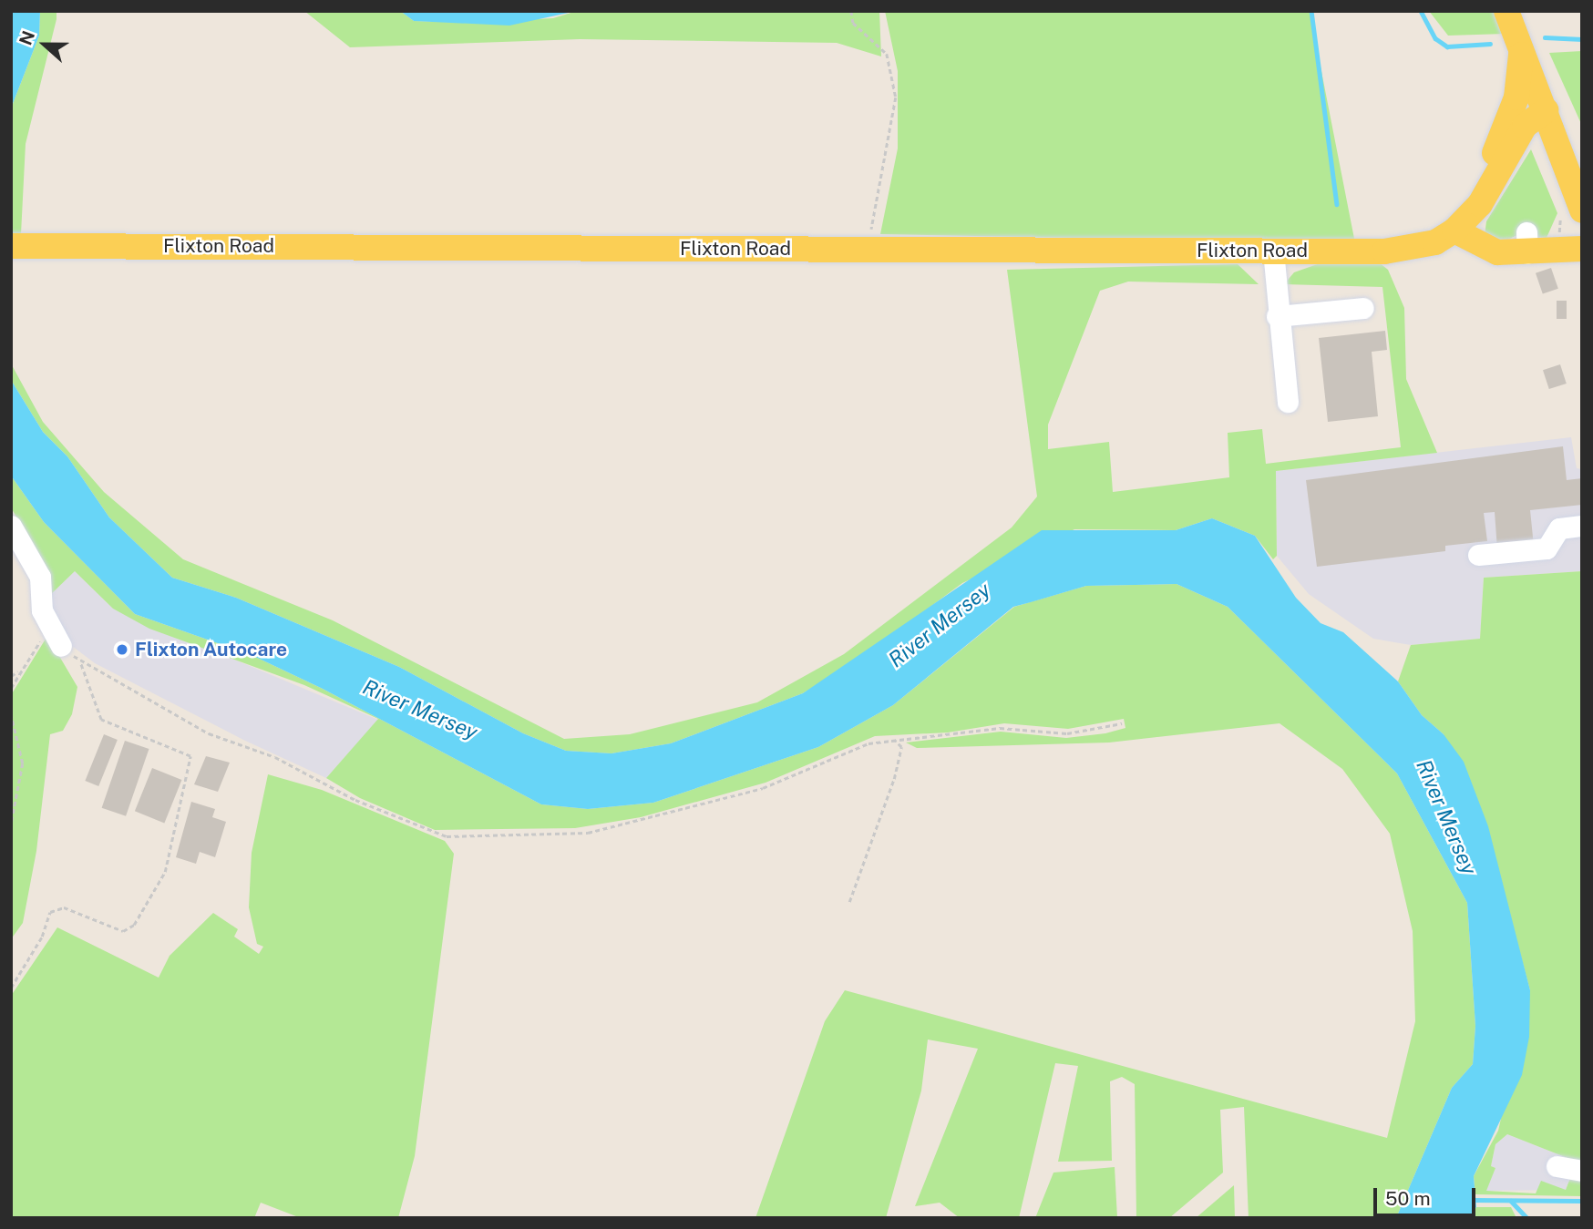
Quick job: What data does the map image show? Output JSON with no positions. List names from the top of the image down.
{
  "streets": {
    "main road": ["Flixton Road"]
  },
  "water": ["River Mersey"],
  "places": ["Flixton Autocare"],
  "scale_bar": "50 m",
  "north": "left"
}
